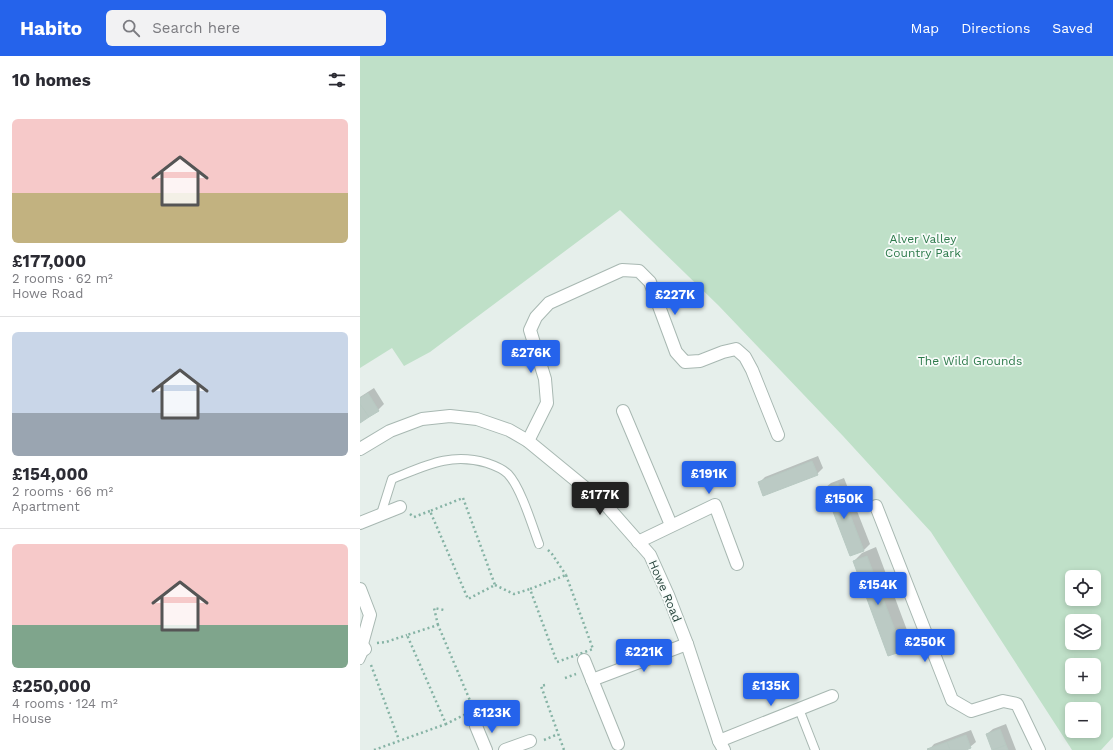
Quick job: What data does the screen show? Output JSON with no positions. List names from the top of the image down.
{
  "streets": {
    "street": ["Howe Road"]
  },
  "parks": ["Alver Valley Country Park", "The Wild Grounds"],
  "page": {
    "header": "Habito",
    "search": "Search here",
    "nav": ["Map", "Directions", "Saved"],
    "heading": "10 homes",
    "list": [
      {
        "name": "£177,000",
        "note": "2 rooms · 62 m² · Howe Road"
      },
      {
        "name": "£154,000",
        "note": "2 rooms · 66 m² · Apartment"
      },
      {
        "name": "£250,000",
        "note": "4 rooms · 124 m² · House"
      }
    ],
    "price": [
      "£227K",
      "£276K",
      "£191K",
      "£177K",
      "£150K",
      "£154K",
      "£250K",
      "£221K",
      "£135K",
      "£123K"
    ],
    "map_buttons": ["+", "−"]
  }
}
